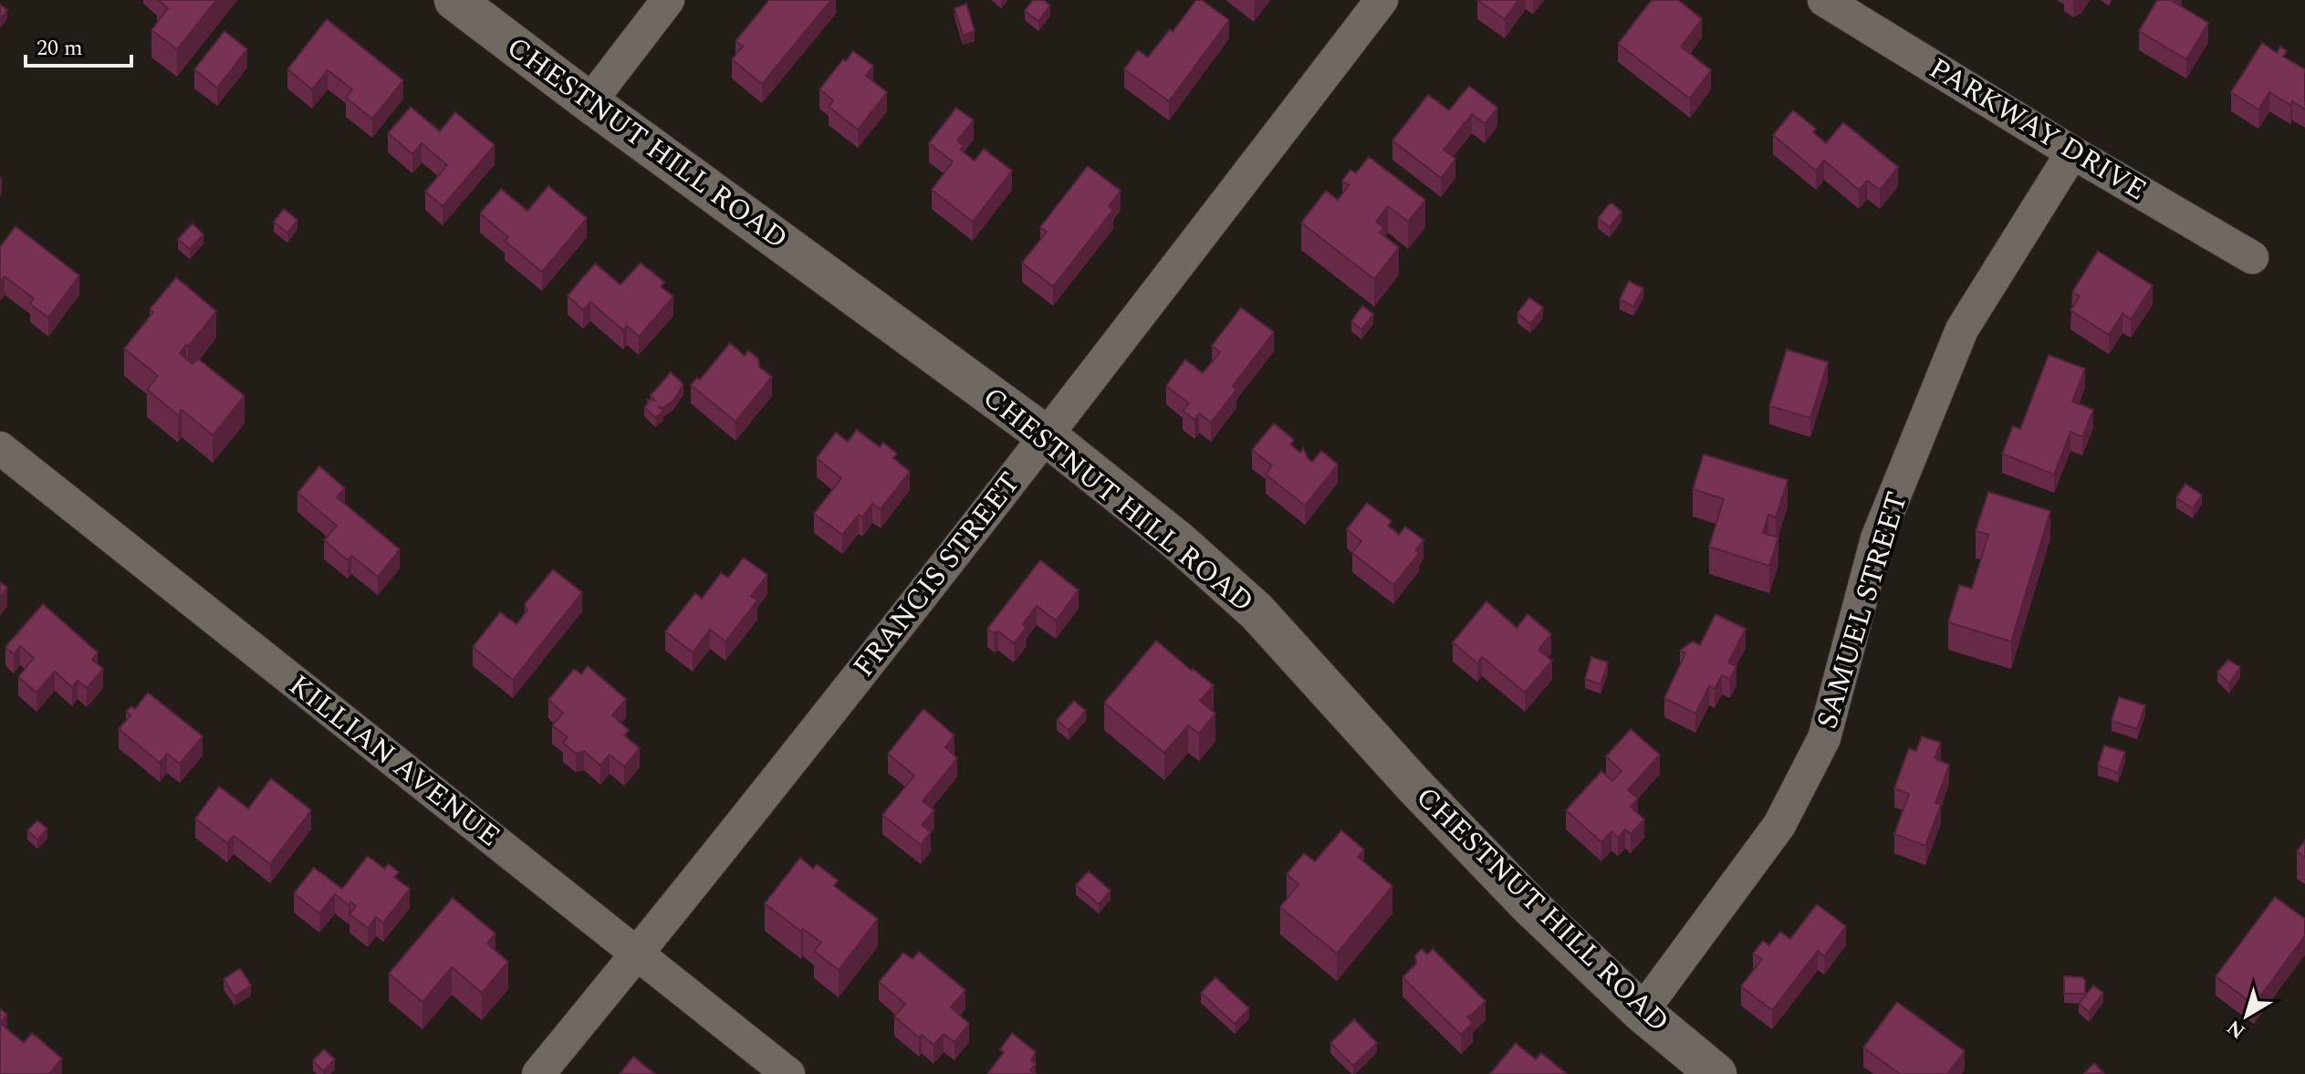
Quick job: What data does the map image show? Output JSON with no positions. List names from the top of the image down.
{
  "streets": {
    "street": [
      "PARKWAY DRIVE",
      "CHESTNUT HILL ROAD",
      "FRANCIS STREET",
      "SAMUEL STREET",
      "KILLIAN AVENUE"
    ]
  },
  "crossings": [
    ["PARKWAY DRIVE", "SAMUEL STREET"],
    ["CHESTNUT HILL ROAD", "FRANCIS STREET"],
    ["CHESTNUT HILL ROAD", "SAMUEL STREET"],
    ["FRANCIS STREET", "KILLIAN AVENUE"]
  ],
  "scale_bar": "20 m",
  "north": "bottom left"
}
